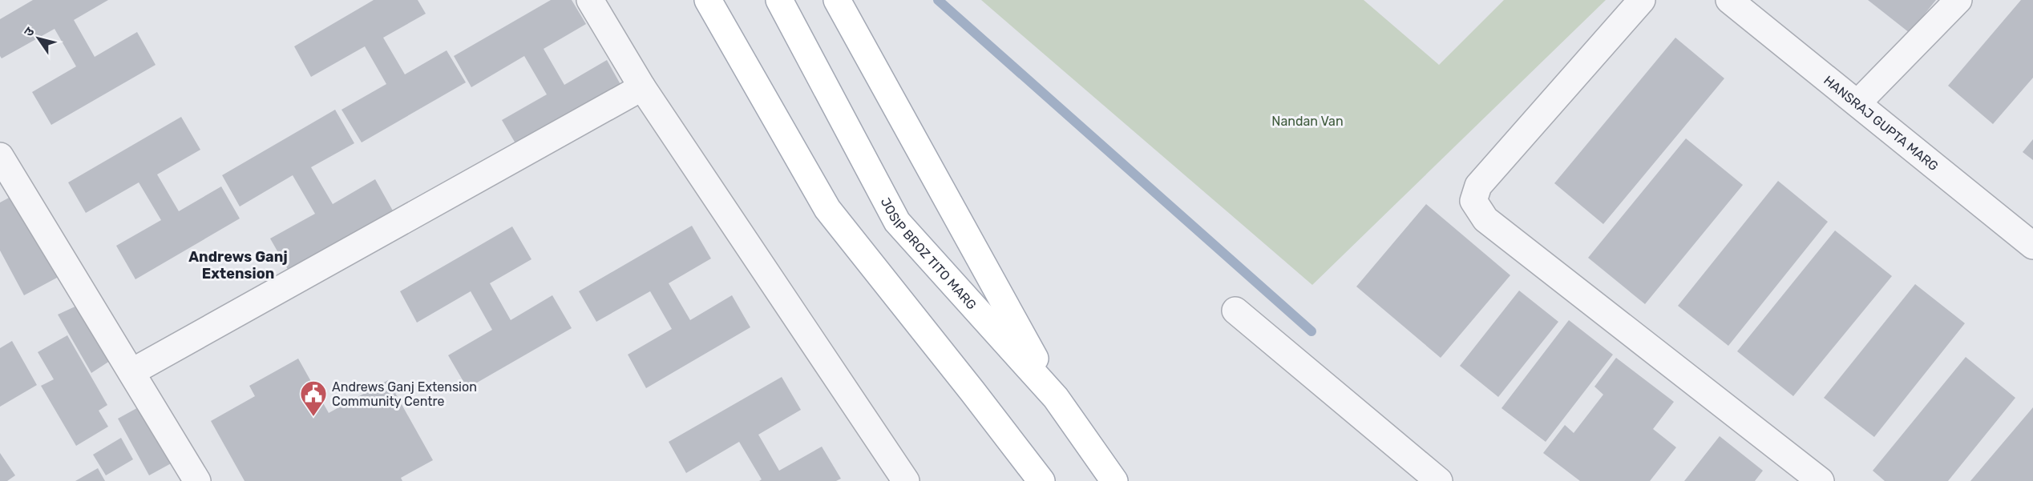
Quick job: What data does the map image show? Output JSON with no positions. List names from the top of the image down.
{
  "streets": {
    "main road": ["JOSIP BROZ TITO MARG"],
    "street": ["HANSRAJ GUPTA MARG"]
  },
  "districts": ["Andrews Ganj Extension"],
  "parks": ["Nandan Van"],
  "places": {
    "public building": ["Andrews Ganj Extension Community Centre"]
  },
  "north": "top left"
}
